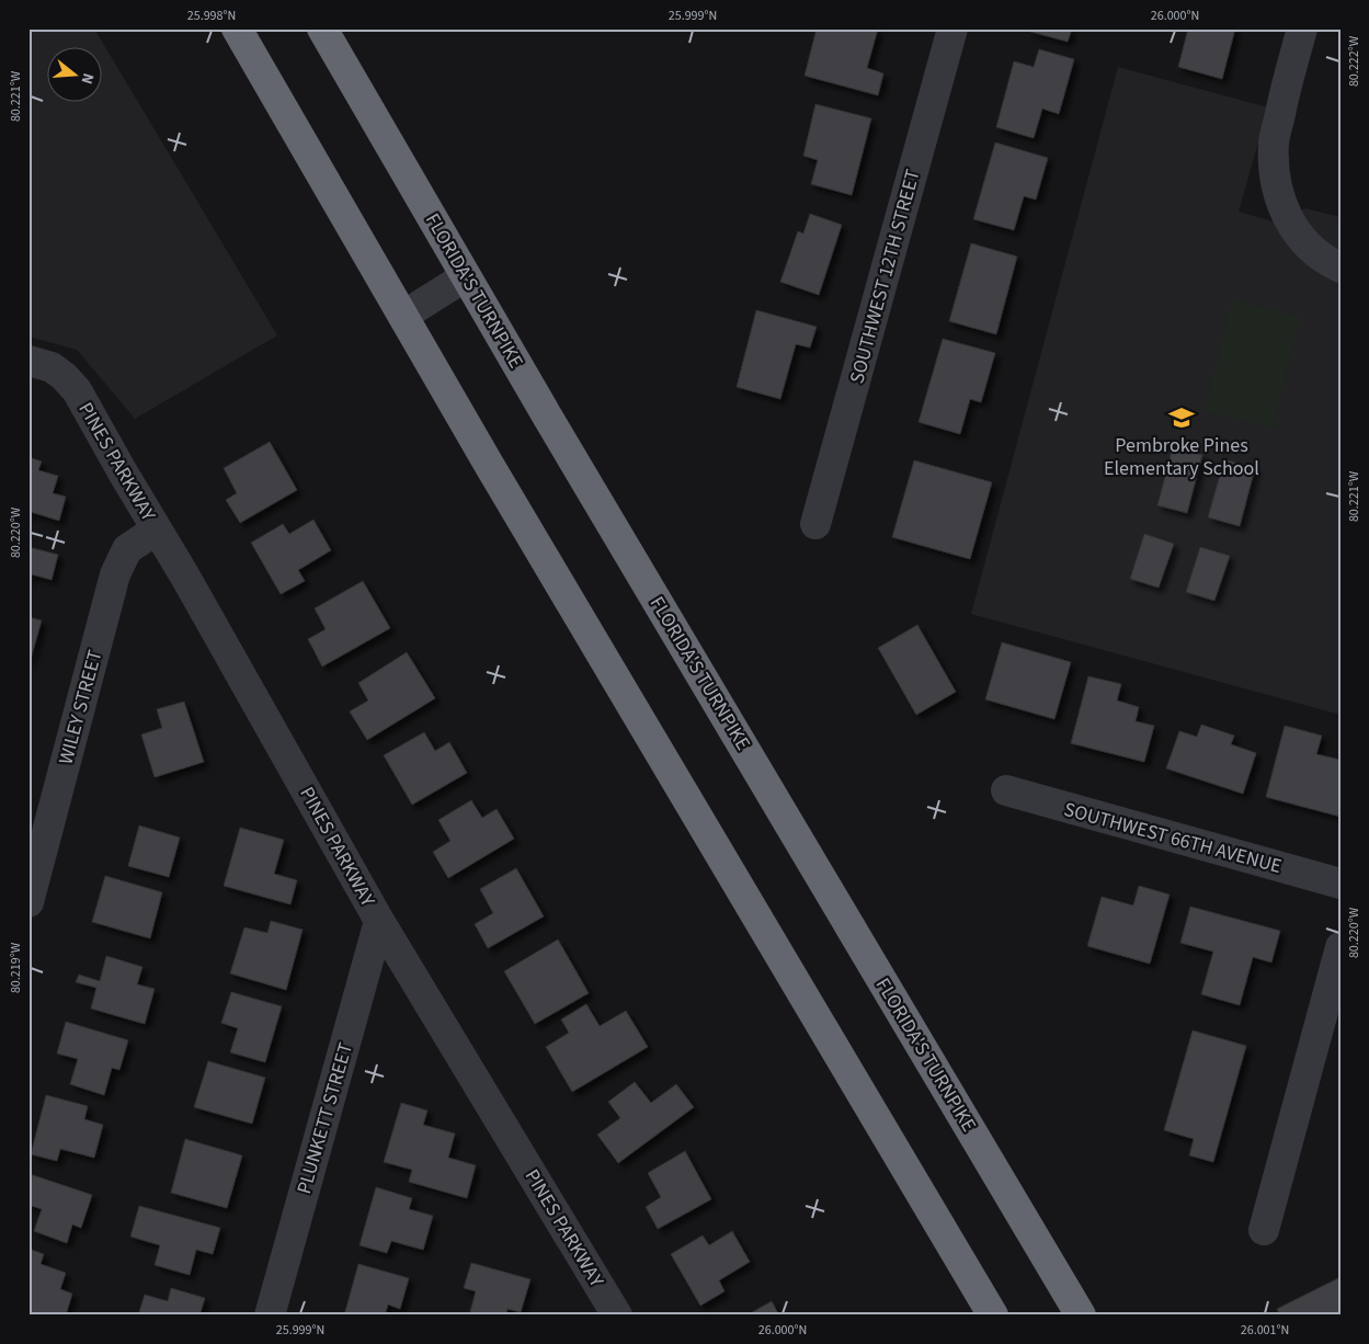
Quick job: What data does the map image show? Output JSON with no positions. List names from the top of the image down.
{
  "streets": {
    "highway": ["FLORIDA'S TURNPIKE"],
    "street": [
      "SOUTHWEST 12TH STREET",
      "PINES PARKWAY",
      "WILEY STREET",
      "SOUTHWEST 66TH AVENUE",
      "PLUNKETT STREET"
    ]
  },
  "crossings": [
    ["PINES PARKWAY", "WILEY STREET"],
    ["PINES PARKWAY", "PLUNKETT STREET"]
  ],
  "places": {
    "school or university": ["Pembroke Pines Elementary School"]
  },
  "north": "right",
  "coordinates": [
    "25.998°N",
    "25.999°N",
    "26.000°N",
    "80.222°W",
    "80.221°W",
    "80.220°W",
    "80.219°W",
    "26.001°N"
  ]
}
